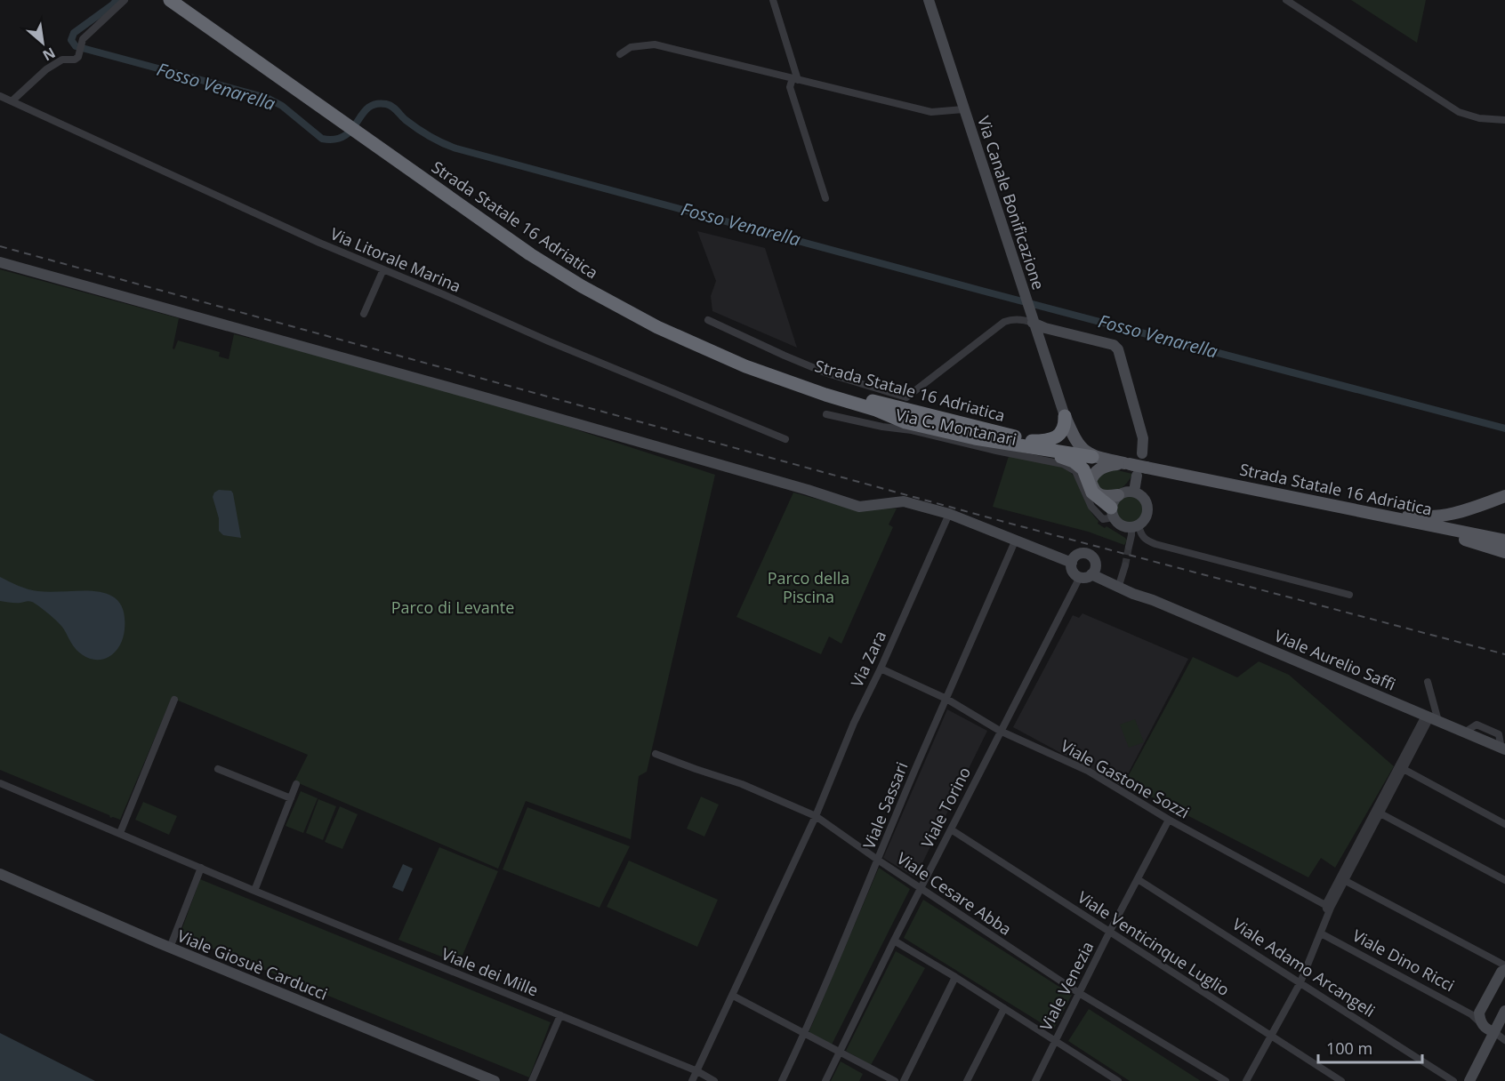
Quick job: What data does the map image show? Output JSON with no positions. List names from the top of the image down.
{
  "streets": {
    "highway": ["Strada Statale 16 Adriatica"],
    "street": [
      "Via Canale Bonificazione",
      "Via Litorale Marina",
      "Via C. Montanari",
      "Via Zara",
      "Viale Aurelio Saffi",
      "Viale Gastone Sozzi",
      "Viale Sassari",
      "Viale Torino",
      "Viale Cesare Abba",
      "Viale Venticinque Luglio",
      "Viale Dino Ricci",
      "Viale Giosuè Carducci",
      "Viale Adamo Arcangeli",
      "Viale dei Mille",
      "Viale Venezia"
    ]
  },
  "crossings": [
    ["Via Zara", "Viale Gastone Sozzi"],
    ["Via Zara", "Viale Cesare Abba"],
    ["Via Zara", "Viale dei Mille"],
    ["Viale Aurelio Saffi", "Viale Torino"],
    ["Viale Gastone Sozzi", "Viale Sassari"],
    ["Viale Gastone Sozzi", "Viale Torino"],
    ["Viale Gastone Sozzi", "Viale Venezia"],
    ["Viale Sassari", "Viale Cesare Abba"],
    ["Viale Torino", "Viale Cesare Abba"],
    ["Viale Torino", "Viale Venticinque Luglio"],
    ["Viale Cesare Abba", "Viale Venezia"],
    ["Viale Venticinque Luglio", "Viale Venezia"],
    ["Viale Adamo Arcangeli", "Viale Venezia"]
  ],
  "water": ["Fosso Venarella"],
  "parks": ["Parco della Piscina", "Parco di Levante"],
  "scale_bar": "100 m",
  "north": "bottom right"
}
